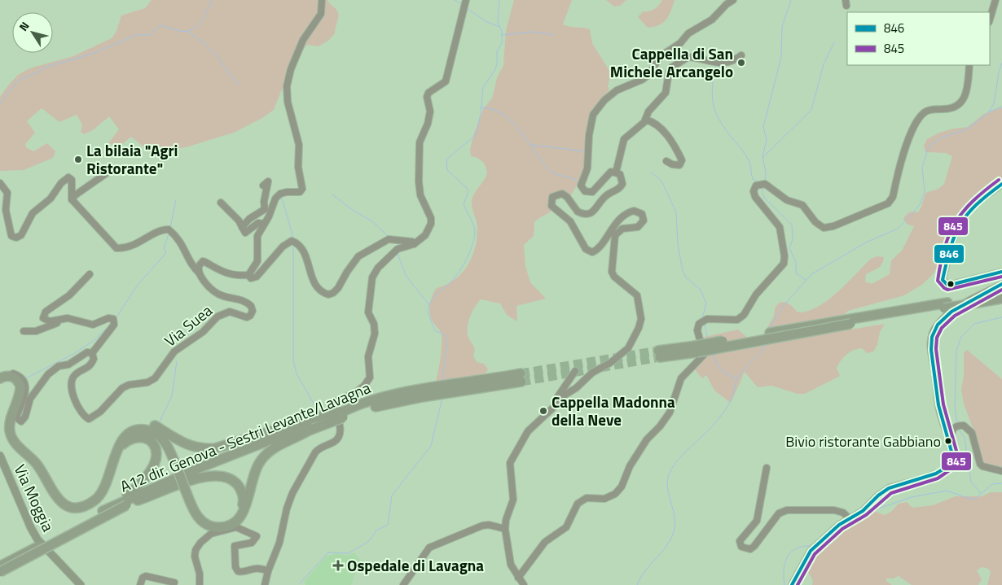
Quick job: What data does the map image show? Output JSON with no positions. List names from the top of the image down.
{
  "streets": {
    "highway": ["A12 dir. Genova - Sestri Levante/Lavagna"],
    "main road": ["Via Moggia"],
    "street": ["Via Suea"]
  },
  "places": {
    "other": [
      "Cappella di San Michele Arcangelo",
      "La bilaia \"Agri Ristorante\"",
      "Cappella Madonna della Neve",
      "Bivio ristorante Gabbiano"
    ],
    "health": ["Ospedale di Lavagna"]
  },
  "lines": ["transit line 845", "transit line 846"],
  "legend": ["846", "845"],
  "north": "top left"
}
